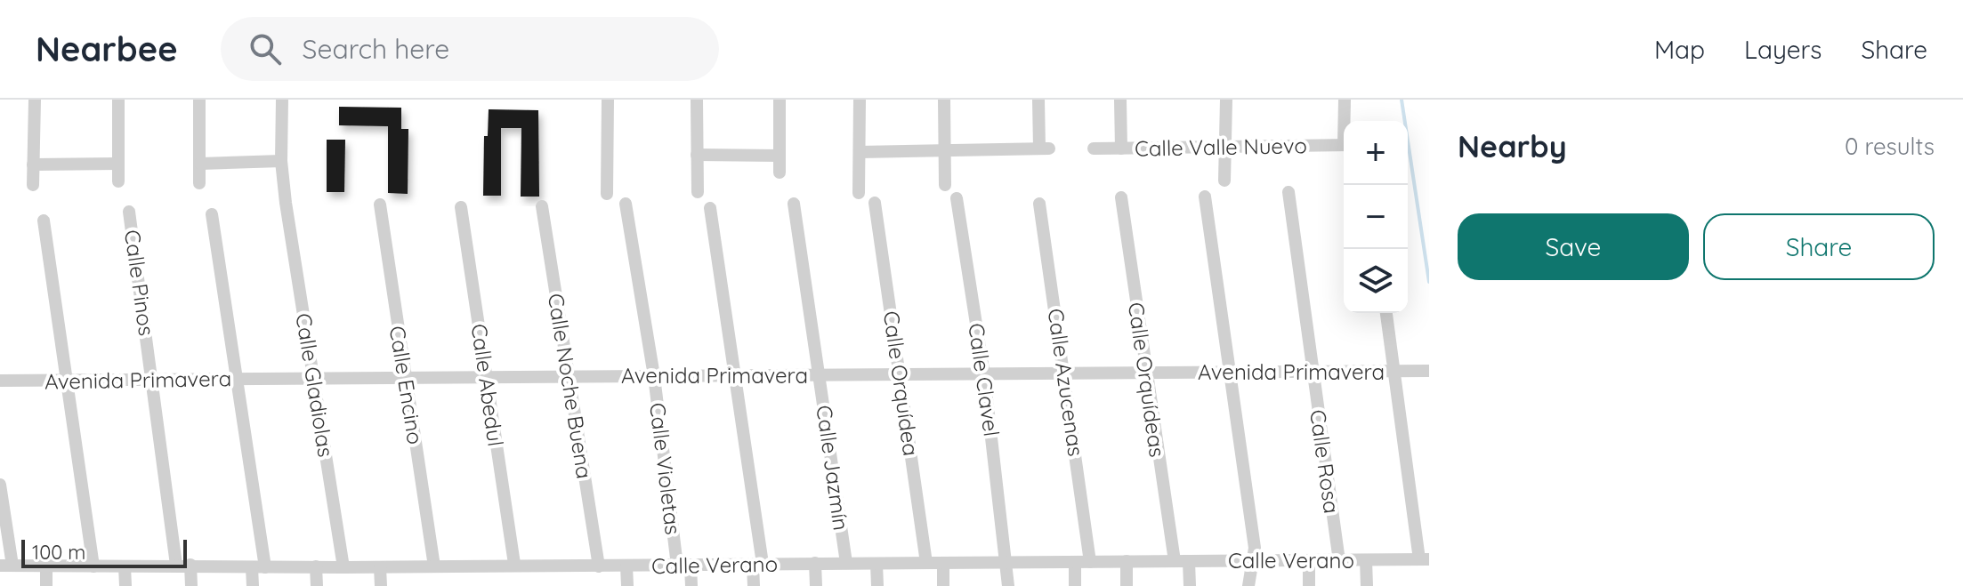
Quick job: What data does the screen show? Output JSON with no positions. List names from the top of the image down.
{
  "streets": {
    "street": [
      "Calle Valle Nuevo",
      "Calle Pinos",
      "Avenida Primavera",
      "Calle Clavel",
      "Calle Orquídeas",
      "Calle Azucenas",
      "Calle Orquídea",
      "Calle Gladiolas",
      "Calle Encino",
      "Calle Abedul",
      "Calle Noche Buena",
      "Calle Rosa",
      "Calle Jazmín",
      "Calle Violetas",
      "Calle Verano"
    ]
  },
  "crossings": [
    ["Calle Pinos", "Avenida Primavera"],
    ["Calle Pinos", "Calle Verano"],
    ["Avenida Primavera", "Calle Clavel"],
    ["Avenida Primavera", "Calle Orquídeas"],
    ["Avenida Primavera", "Calle Azucenas"],
    ["Avenida Primavera", "Calle Orquídea"],
    ["Avenida Primavera", "Calle Gladiolas"],
    ["Avenida Primavera", "Calle Encino"],
    ["Avenida Primavera", "Calle Abedul"],
    ["Avenida Primavera", "Calle Noche Buena"],
    ["Avenida Primavera", "Calle Rosa"],
    ["Avenida Primavera", "Calle Jazmín"],
    ["Avenida Primavera", "Calle Violetas"],
    ["Calle Clavel", "Calle Verano"],
    ["Calle Orquídeas", "Calle Verano"],
    ["Calle Azucenas", "Calle Verano"],
    ["Calle Orquídea", "Calle Verano"],
    ["Calle Gladiolas", "Calle Verano"],
    ["Calle Encino", "Calle Verano"],
    ["Calle Abedul", "Calle Verano"],
    ["Calle Noche Buena", "Calle Verano"],
    ["Calle Rosa", "Calle Verano"],
    ["Calle Jazmín", "Calle Verano"],
    ["Calle Violetas", "Calle Verano"]
  ],
  "scale_bar": "100 m",
  "page": {
    "header": "Nearbee",
    "search": "Search here",
    "nav": ["Map", "Layers", "Share"],
    "heading": ["Nearby", "0 results"],
    "map_buttons": ["+", "−"],
    "buttons": ["Save", "Share"],
    "scale": "100 m"
  }
}
